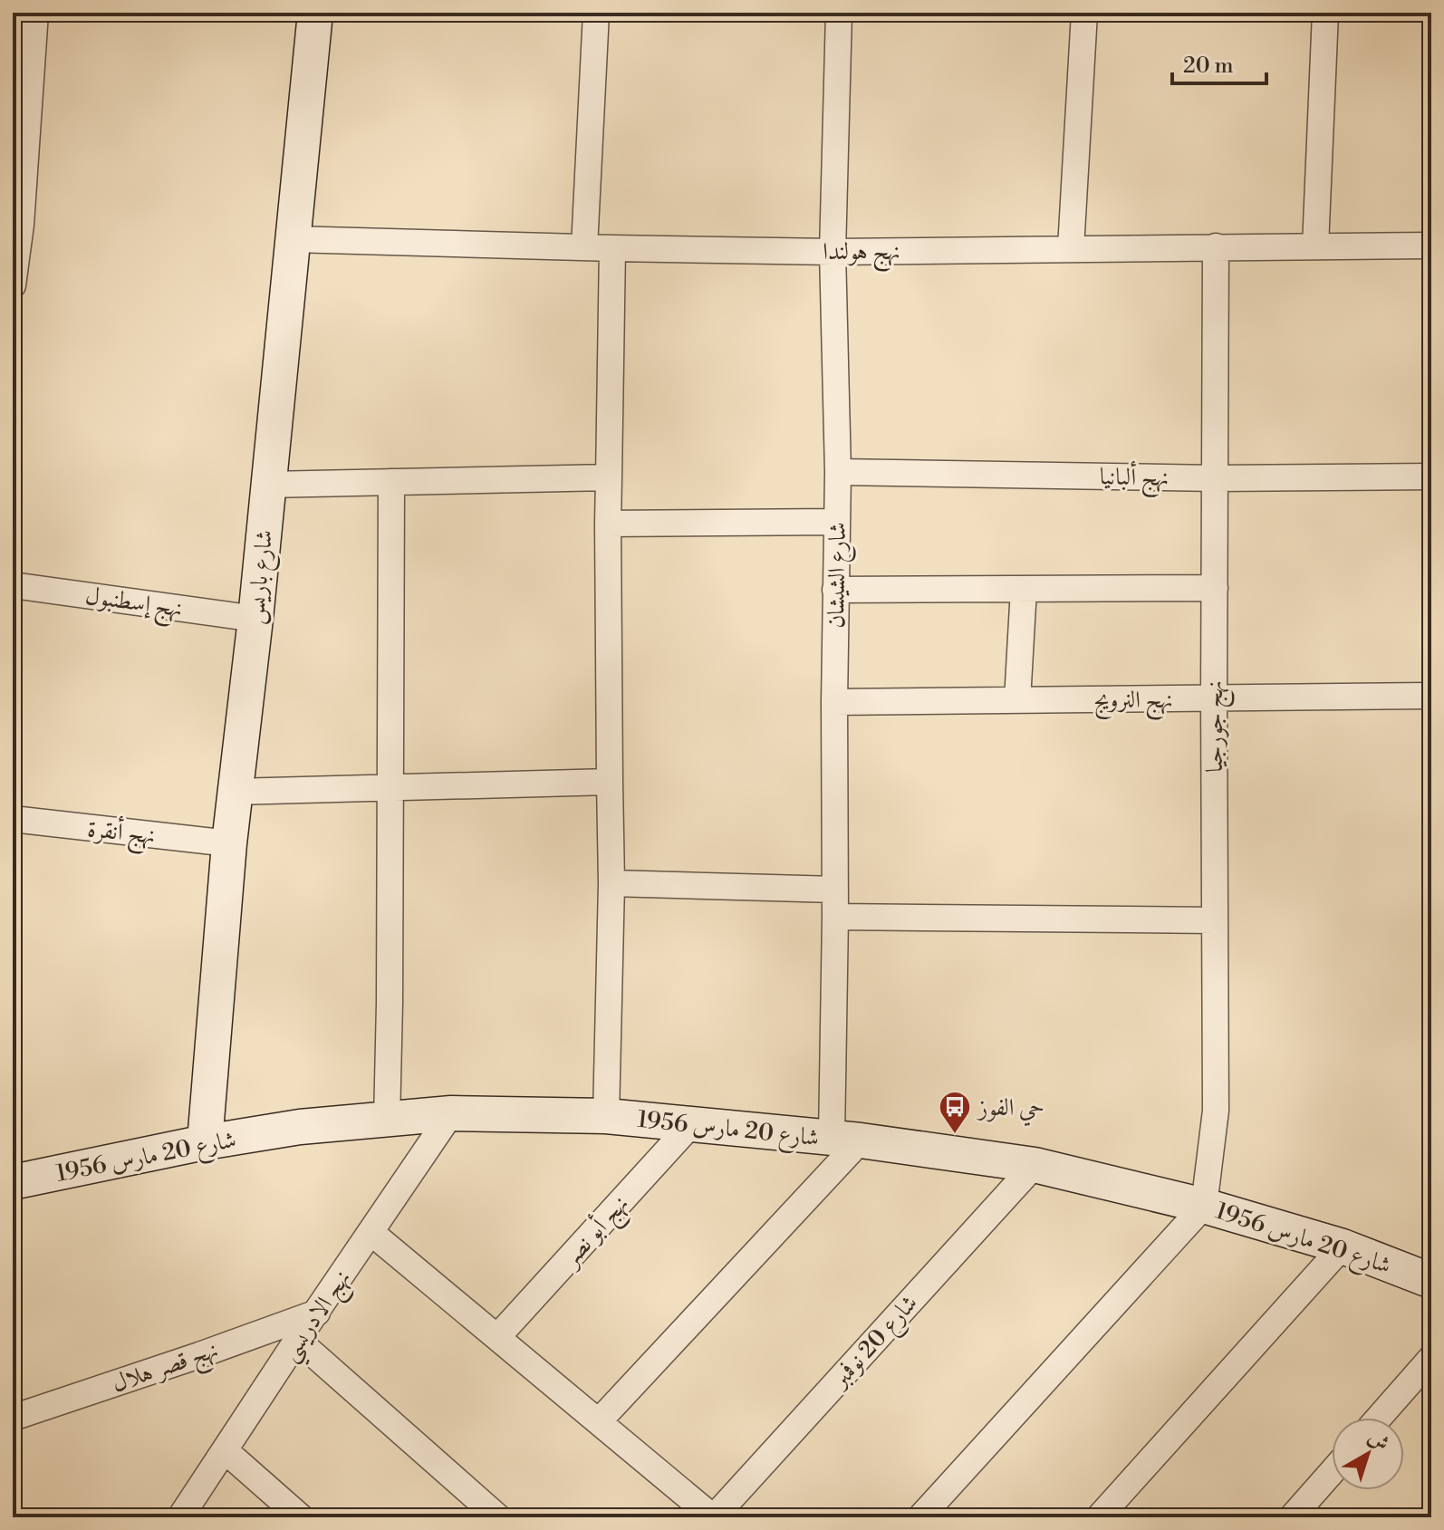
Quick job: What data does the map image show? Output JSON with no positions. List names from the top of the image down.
{
  "streets": {
    "street": [
      "نهج هولندا",
      "نهج ألبانيا",
      "شارع الشيشان",
      "شارع باريس",
      "نهج إسطنبول",
      "نهج النرويج",
      "نهج جورجيا",
      "نهج أنقرة",
      "شارع 20 مارس 1956",
      "نهج أبو نصر",
      "نهج الادريسي",
      "شارع 20 نوفمبر",
      "نهج قصر هلال"
    ]
  },
  "crossings": [
    ["نهج هولندا", "شارع الشيشان"],
    ["نهج هولندا", "شارع باريس"],
    ["نهج هولندا", "نهج جورجيا"],
    ["نهج ألبانيا", "شارع الشيشان"],
    ["نهج ألبانيا", "نهج جورجيا"],
    ["شارع الشيشان", "نهج النرويج"],
    ["شارع الشيشان", "شارع 20 مارس 1956"],
    ["شارع باريس", "نهج إسطنبول"],
    ["شارع باريس", "نهج أنقرة"],
    ["شارع باريس", "شارع 20 مارس 1956"],
    ["نهج النرويج", "نهج جورجيا"],
    ["نهج جورجيا", "شارع 20 مارس 1956"],
    ["شارع 20 مارس 1956", "نهج أبو نصر"],
    ["شارع 20 مارس 1956", "نهج الادريسي"],
    ["شارع 20 مارس 1956", "شارع 20 نوفمبر"],
    ["نهج الادريسي", "نهج قصر هلال"]
  ],
  "places": {
    "bus stop": ["حي الفوز"]
  },
  "scale_bar": "20 m",
  "north": "top right"
}
